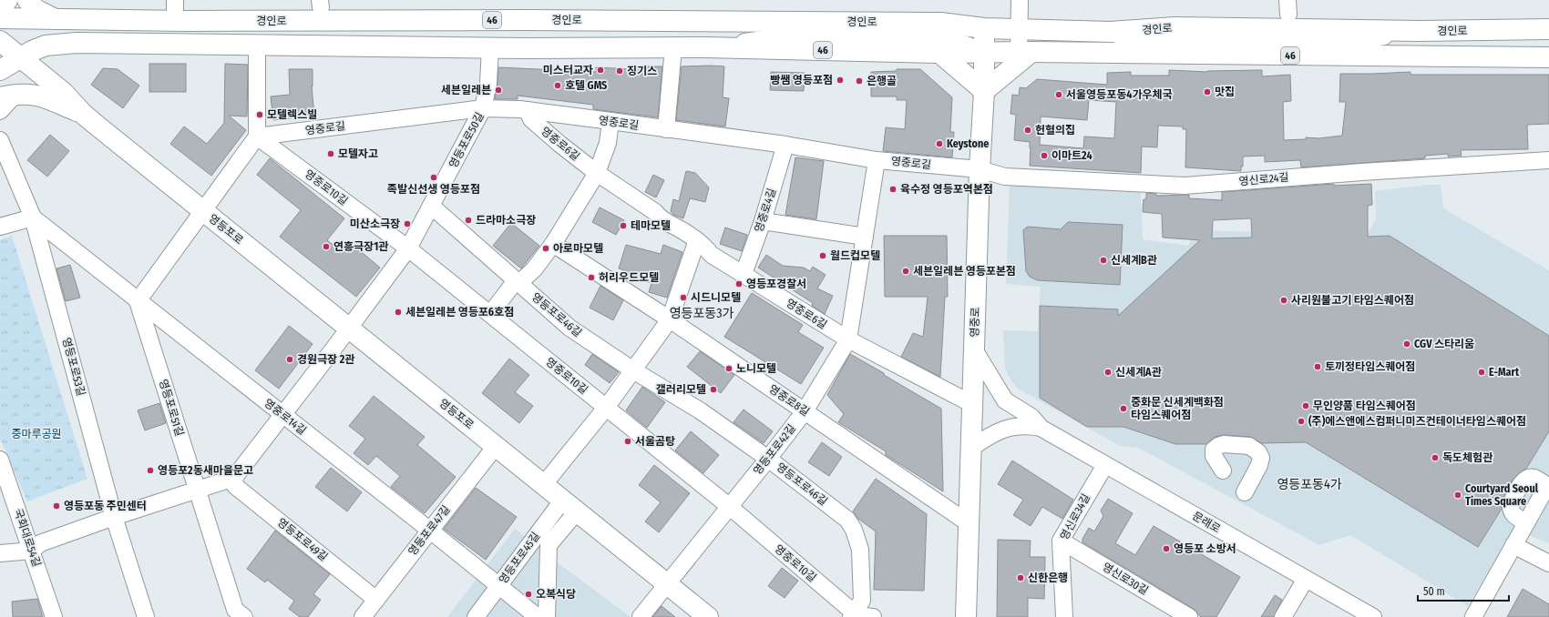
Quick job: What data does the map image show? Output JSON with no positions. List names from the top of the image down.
{
  "streets": {
    "main road": [
      "46",
      "경인로",
      "영등포로",
      "영중로"
    ],
    "street": [
      "영중로길",
      "영등포로50길",
      "영중로6길",
      "영신로24길",
      "영중로10길",
      "영중로4길",
      "영등포로46길",
      "영등포로53길",
      "영중로8길",
      "영등포로51길",
      "영중로14길",
      "영등포로42길",
      "영신로34길",
      "문래로",
      "영등포로47길",
      "국회대로54길",
      "영등포로49길",
      "영등포로45길",
      "영신로30길"
    ]
  },
  "crossings": [
    ["46", "영등포로50길"],
    ["46", "영등포로"],
    ["46", "영중로"],
    ["경인로", "영중로"],
    ["영중로길", "영등포로50길"],
    ["영중로길", "영중로6길"],
    ["영중로길", "영신로24길"],
    ["영중로길", "영중로10길"],
    ["영중로길", "영중로4길"],
    ["영중로길", "영등포로"],
    ["영중로길", "영중로"],
    ["영중로길", "영등포로42길"],
    ["영등포로50길", "영중로10길"],
    ["영등포로50길", "영등포로"],
    ["영중로6길", "영중로4길"],
    ["영중로6길", "영중로"],
    ["영중로6길", "영등포로42길"],
    ["영신로24길", "영중로"],
    ["영중로10길", "영등포로"],
    ["영중로10길", "영등포로46길"],
    ["영중로10길", "영등포로42길"],
    ["영등포로", "영등포로42길"],
    ["영등포로", "영등포로47길"],
    ["영등포로", "영등포로45길"],
    ["영등포로46길", "영등포로42길"],
    ["영중로", "영중로8길"],
    ["영중로", "문래로"],
    ["영등포로53길", "영중로14길"],
    ["영중로8길", "영등포로42길"],
    ["영등포로51길", "영중로14길"],
    ["영중로14길", "영등포로47길"],
    ["영중로14길", "영등포로45길"],
    ["영신로34길", "문래로"],
    ["영신로34길", "영신로30길"],
    ["영등포로47길", "영등포로49길"]
  ],
  "districts": ["영등포동3가", "영등포동4가"],
  "parks": ["중마루공원"],
  "places": [
    "미스터교자",
    "징기스",
    "빵쌤 영등포점",
    "은행골",
    "호텔 GMS",
    "세븐일레븐",
    "맛집",
    "서울영등포동4가우체국",
    "모텔렉스빌",
    "헌혈의집",
    "Keystone",
    "모텔자고",
    "이마트24",
    "족발신선생 영등포점",
    "육수정 영등포역본점",
    "드라마소극장",
    "미산소극장",
    "테마모텔",
    "연흥극장1관",
    "아로마모텔",
    "월드컵모텔",
    "신세계B관",
    "세븐일레븐 영등포본점",
    "허리우드모텔",
    "영등포경찰서",
    "시드니모텔",
    "사리원불고기 타임스퀘어점",
    "세븐일레븐 영등포6호점",
    "CGV 스타리움",
    "경원극장 2관",
    "토끼정타임스퀘어점",
    "노니모텔",
    "신세계A관",
    "E-Mart",
    "갤러리모텔",
    "무인양품 타임스퀘어점",
    "중화문 신세계백화점 타임스퀘어점",
    "(주)에스앤에스컴퍼니미즈컨테이너타임스퀘어점",
    "서울곰탕",
    "독도체험관",
    "영등포2동새마을문고",
    "Courtyard Seoul Times Square",
    "영등포동 주민센터",
    "영등포 소방서",
    "신한은행",
    "오복식당"
  ],
  "scale_bar": "50 m"
}
